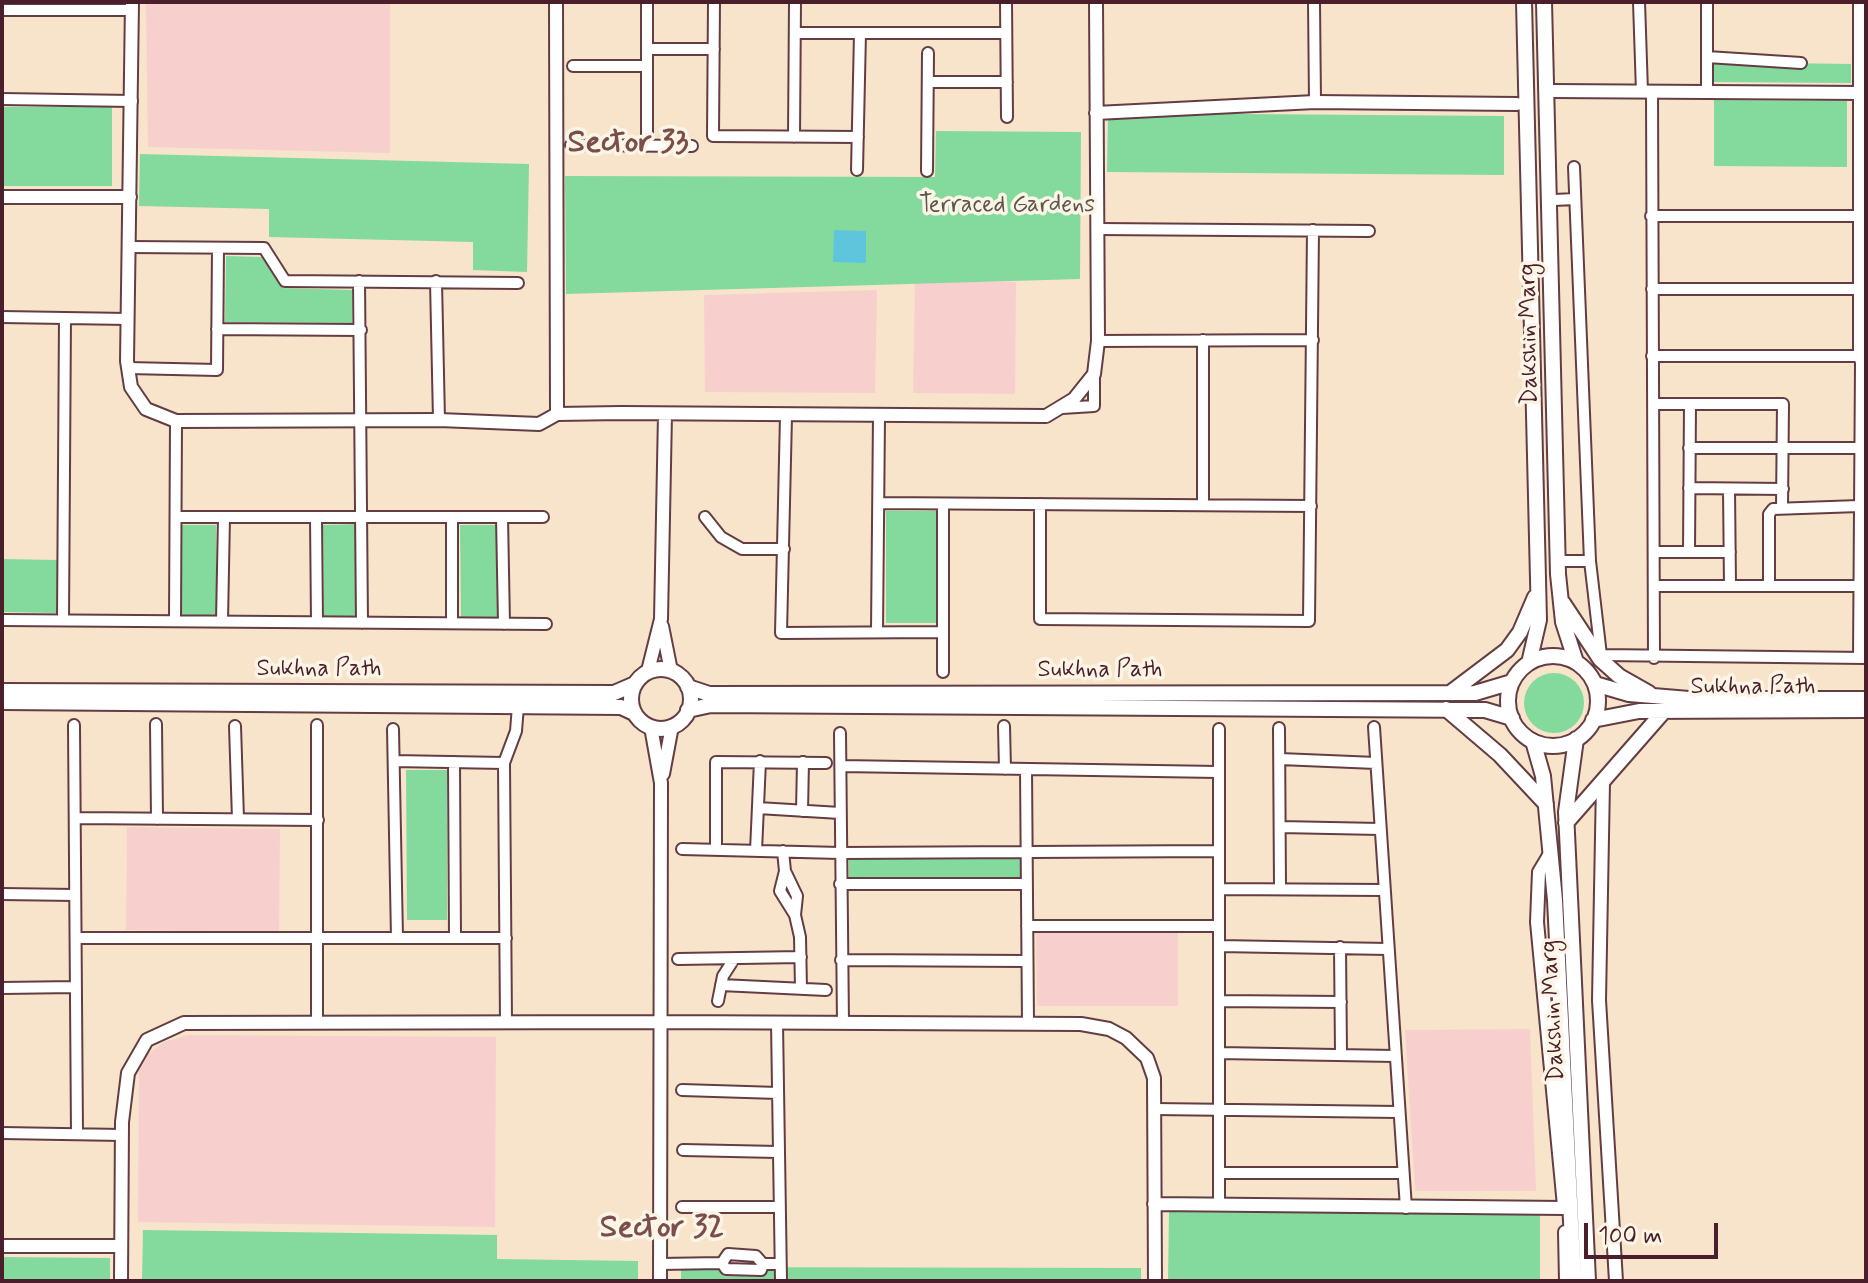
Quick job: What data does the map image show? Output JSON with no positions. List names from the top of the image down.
{
  "streets": {
    "main road": ["Dakshin Marg", "Sukhna Path"]
  },
  "crossings": [
    ["Dakshin Marg", "Sukhna Path"]
  ],
  "districts": ["Sector 33", "Sector 32"],
  "parks": ["Terraced Gardens"],
  "scale_bar": "100 m"
}
